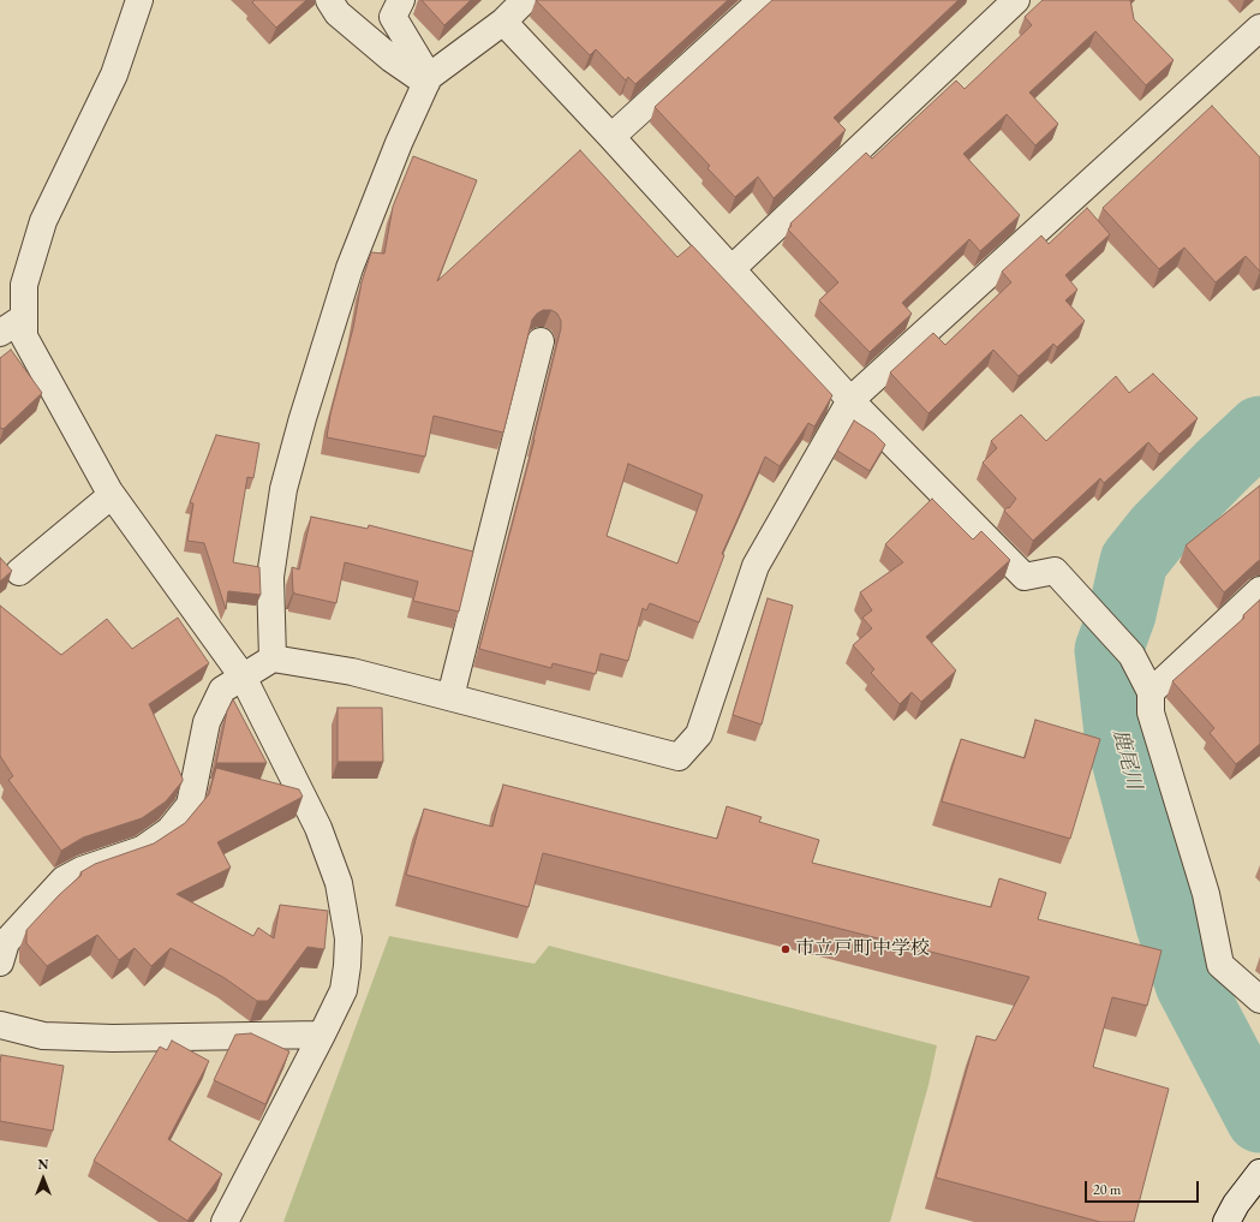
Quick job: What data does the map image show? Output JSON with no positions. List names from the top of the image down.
{
  "water": ["鹿尾川"],
  "places": ["市立戸町中学校"],
  "scale_bar": "20 m",
  "north": "top"
}
